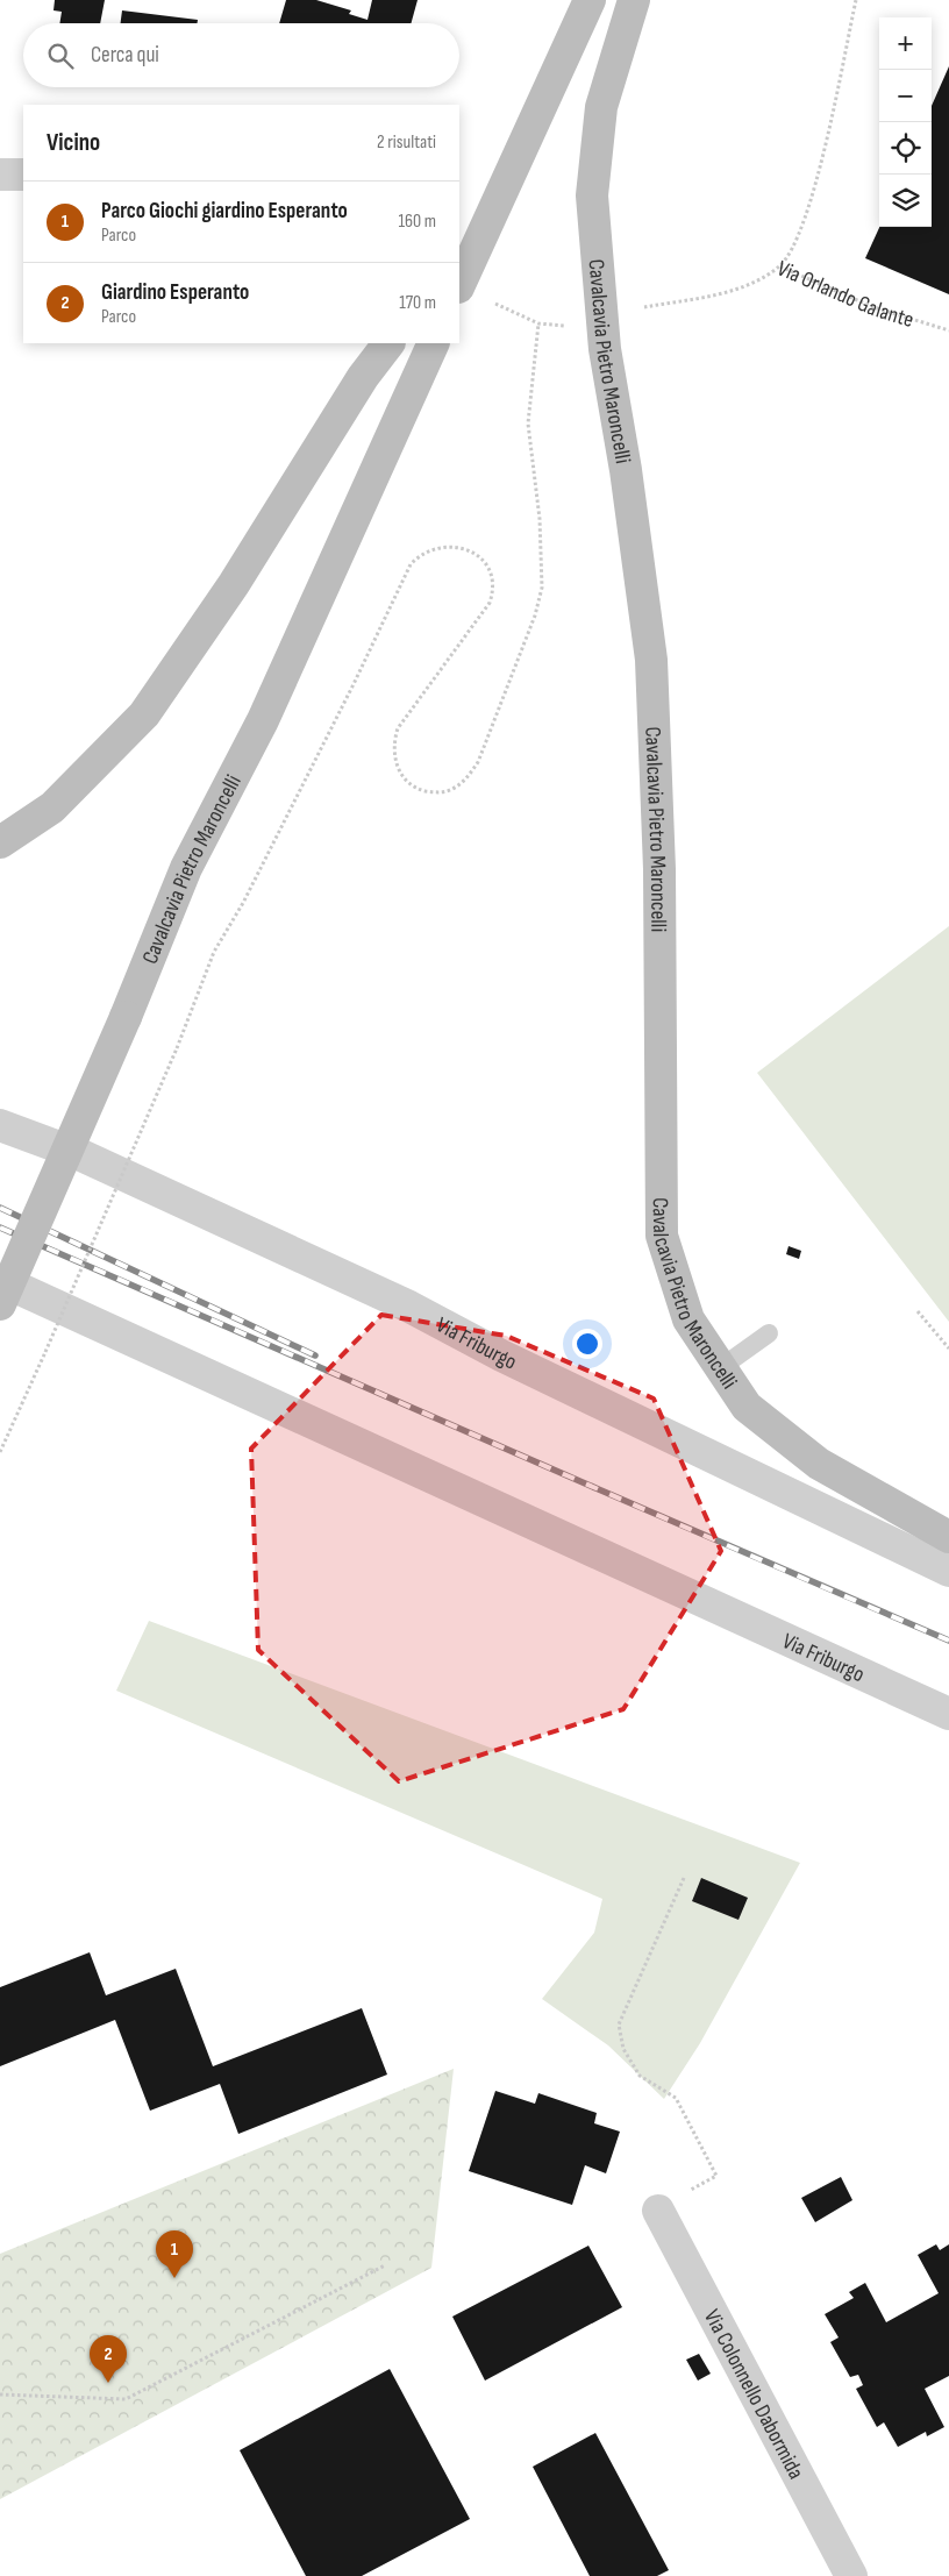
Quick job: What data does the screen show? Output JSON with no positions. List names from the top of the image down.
{
  "streets": {
    "main road": ["Cavalcavia Pietro Maroncelli"],
    "street": ["Via Friburgo", "Via Colonnello Dabormida"],
    "path": ["Via Orlando Galante"]
  },
  "page": {
    "map_buttons": ["+", "−"],
    "search": "Cerca qui",
    "heading": ["Vicino", "2 risultati"],
    "list": [
      {
        "mark": "1",
        "name": "Parco Giochi giardino Esperanto",
        "note": "Parco",
        "value": "160 m"
      },
      {
        "mark": "2",
        "name": "Giardino Esperanto",
        "note": "Parco",
        "value": "170 m"
      }
    ],
    "pins": ["1", "2"]
  }
}
